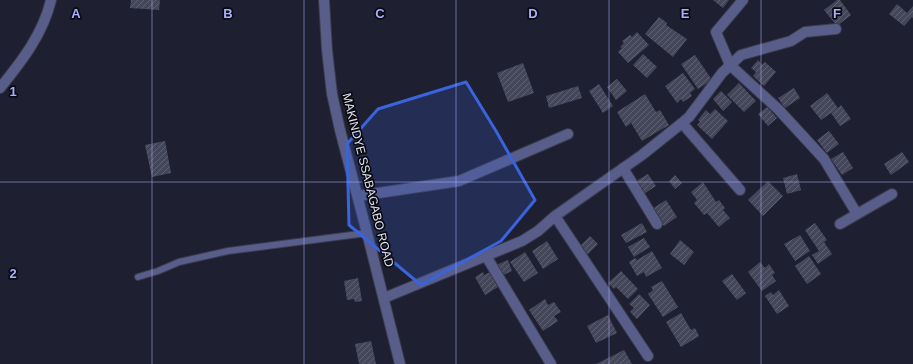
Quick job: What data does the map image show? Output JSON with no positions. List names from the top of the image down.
{
  "streets": {
    "street": ["MAKINDYE SSABAGABO ROAD"]
  },
  "grid": {
    "columns": [
      "A",
      "B",
      "C",
      "D",
      "E",
      "F"
    ],
    "rows": ["1", "2"]
  }
}
